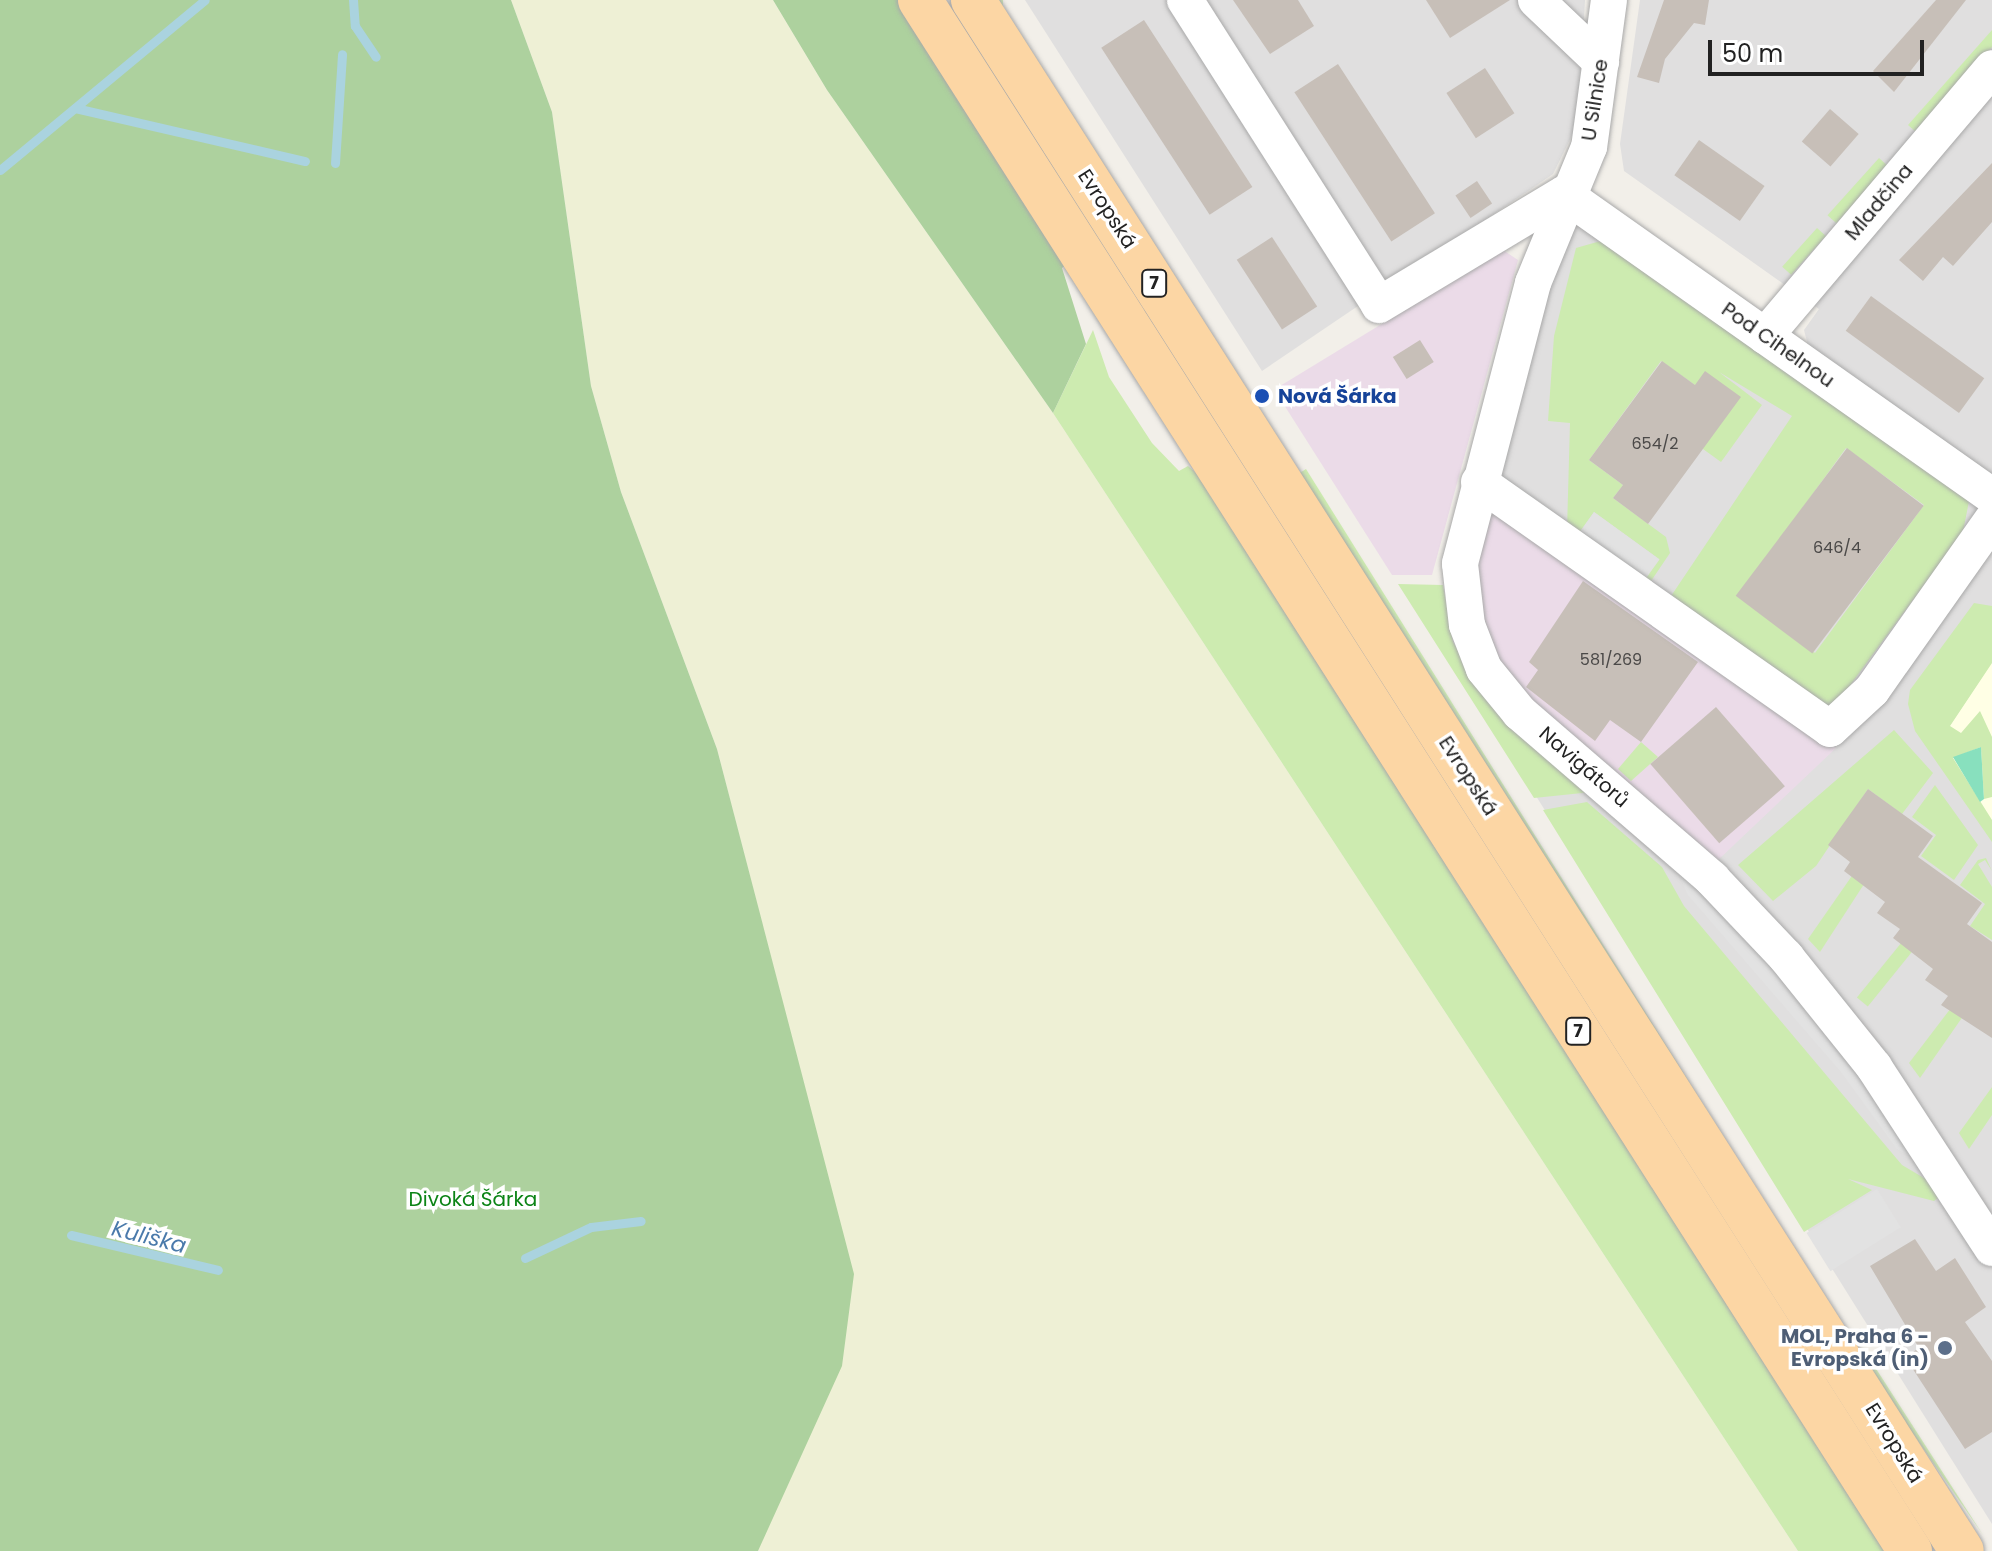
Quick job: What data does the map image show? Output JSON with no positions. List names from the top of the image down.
{
  "streets": {
    "main road": ["Evropská", "7"],
    "street": [
      "U Silnice",
      "Mladčina",
      "Pod Cihelnou",
      "Navigátorů"
    ]
  },
  "crossings": [
    ["U Silnice", "Pod Cihelnou"],
    ["U Silnice", "Navigátorů"],
    ["Mladčina", "Pod Cihelnou"],
    ["Pod Cihelnou", "Navigátorů"]
  ],
  "water": ["Kuliška"],
  "parks": ["Divoká Šárka"],
  "places": ["Nová Šárka", "MOL, Praha 6 - Evropská (in)"],
  "house_numbers": ["654/2", "646/4", "581/269"],
  "scale_bar": "50 m"
}
